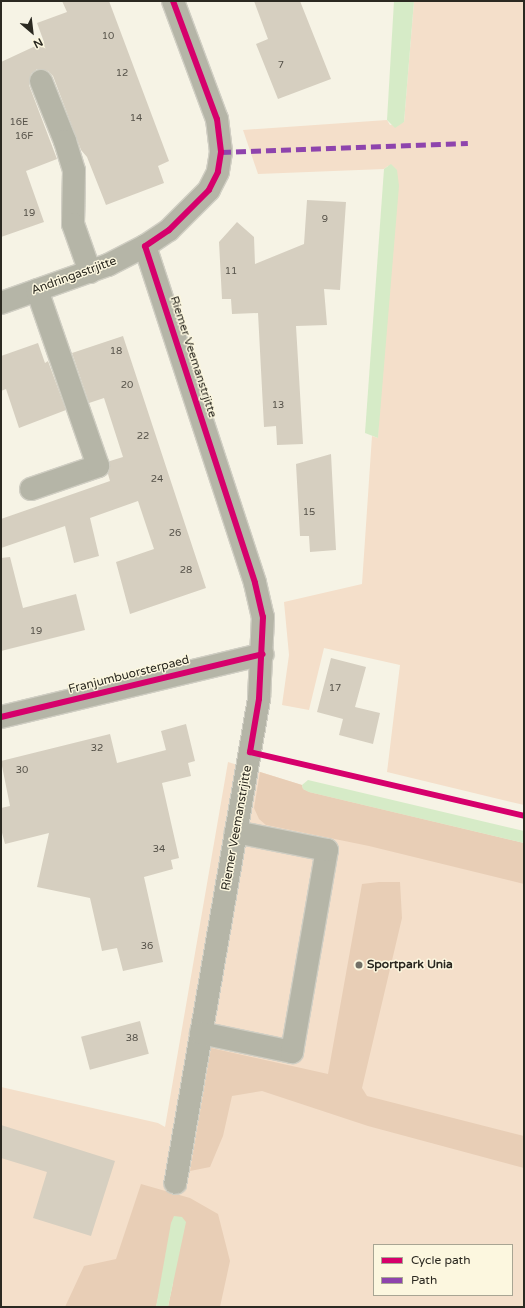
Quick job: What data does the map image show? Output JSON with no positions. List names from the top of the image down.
{
  "streets": {
    "street": ["Andringastrjitte", "Riemer Veemanstrjitte", "Franjumbuorsterpaed"]
  },
  "crossings": [
    ["Andringastrjitte", "Riemer Veemanstrjitte"],
    ["Riemer Veemanstrjitte", "Franjumbuorsterpaed"]
  ],
  "places": ["Sportpark Unia"],
  "house_numbers": [
    "10",
    "7",
    "12",
    "14",
    "16E",
    "16F",
    "19",
    "9",
    "11",
    "18",
    "20",
    "13",
    "22",
    "24",
    "15",
    "26",
    "28",
    "19",
    "17",
    "32",
    "30",
    "34",
    "36",
    "38"
  ],
  "legend": ["Cycle path", "Path"],
  "north": "bottom right"
}
